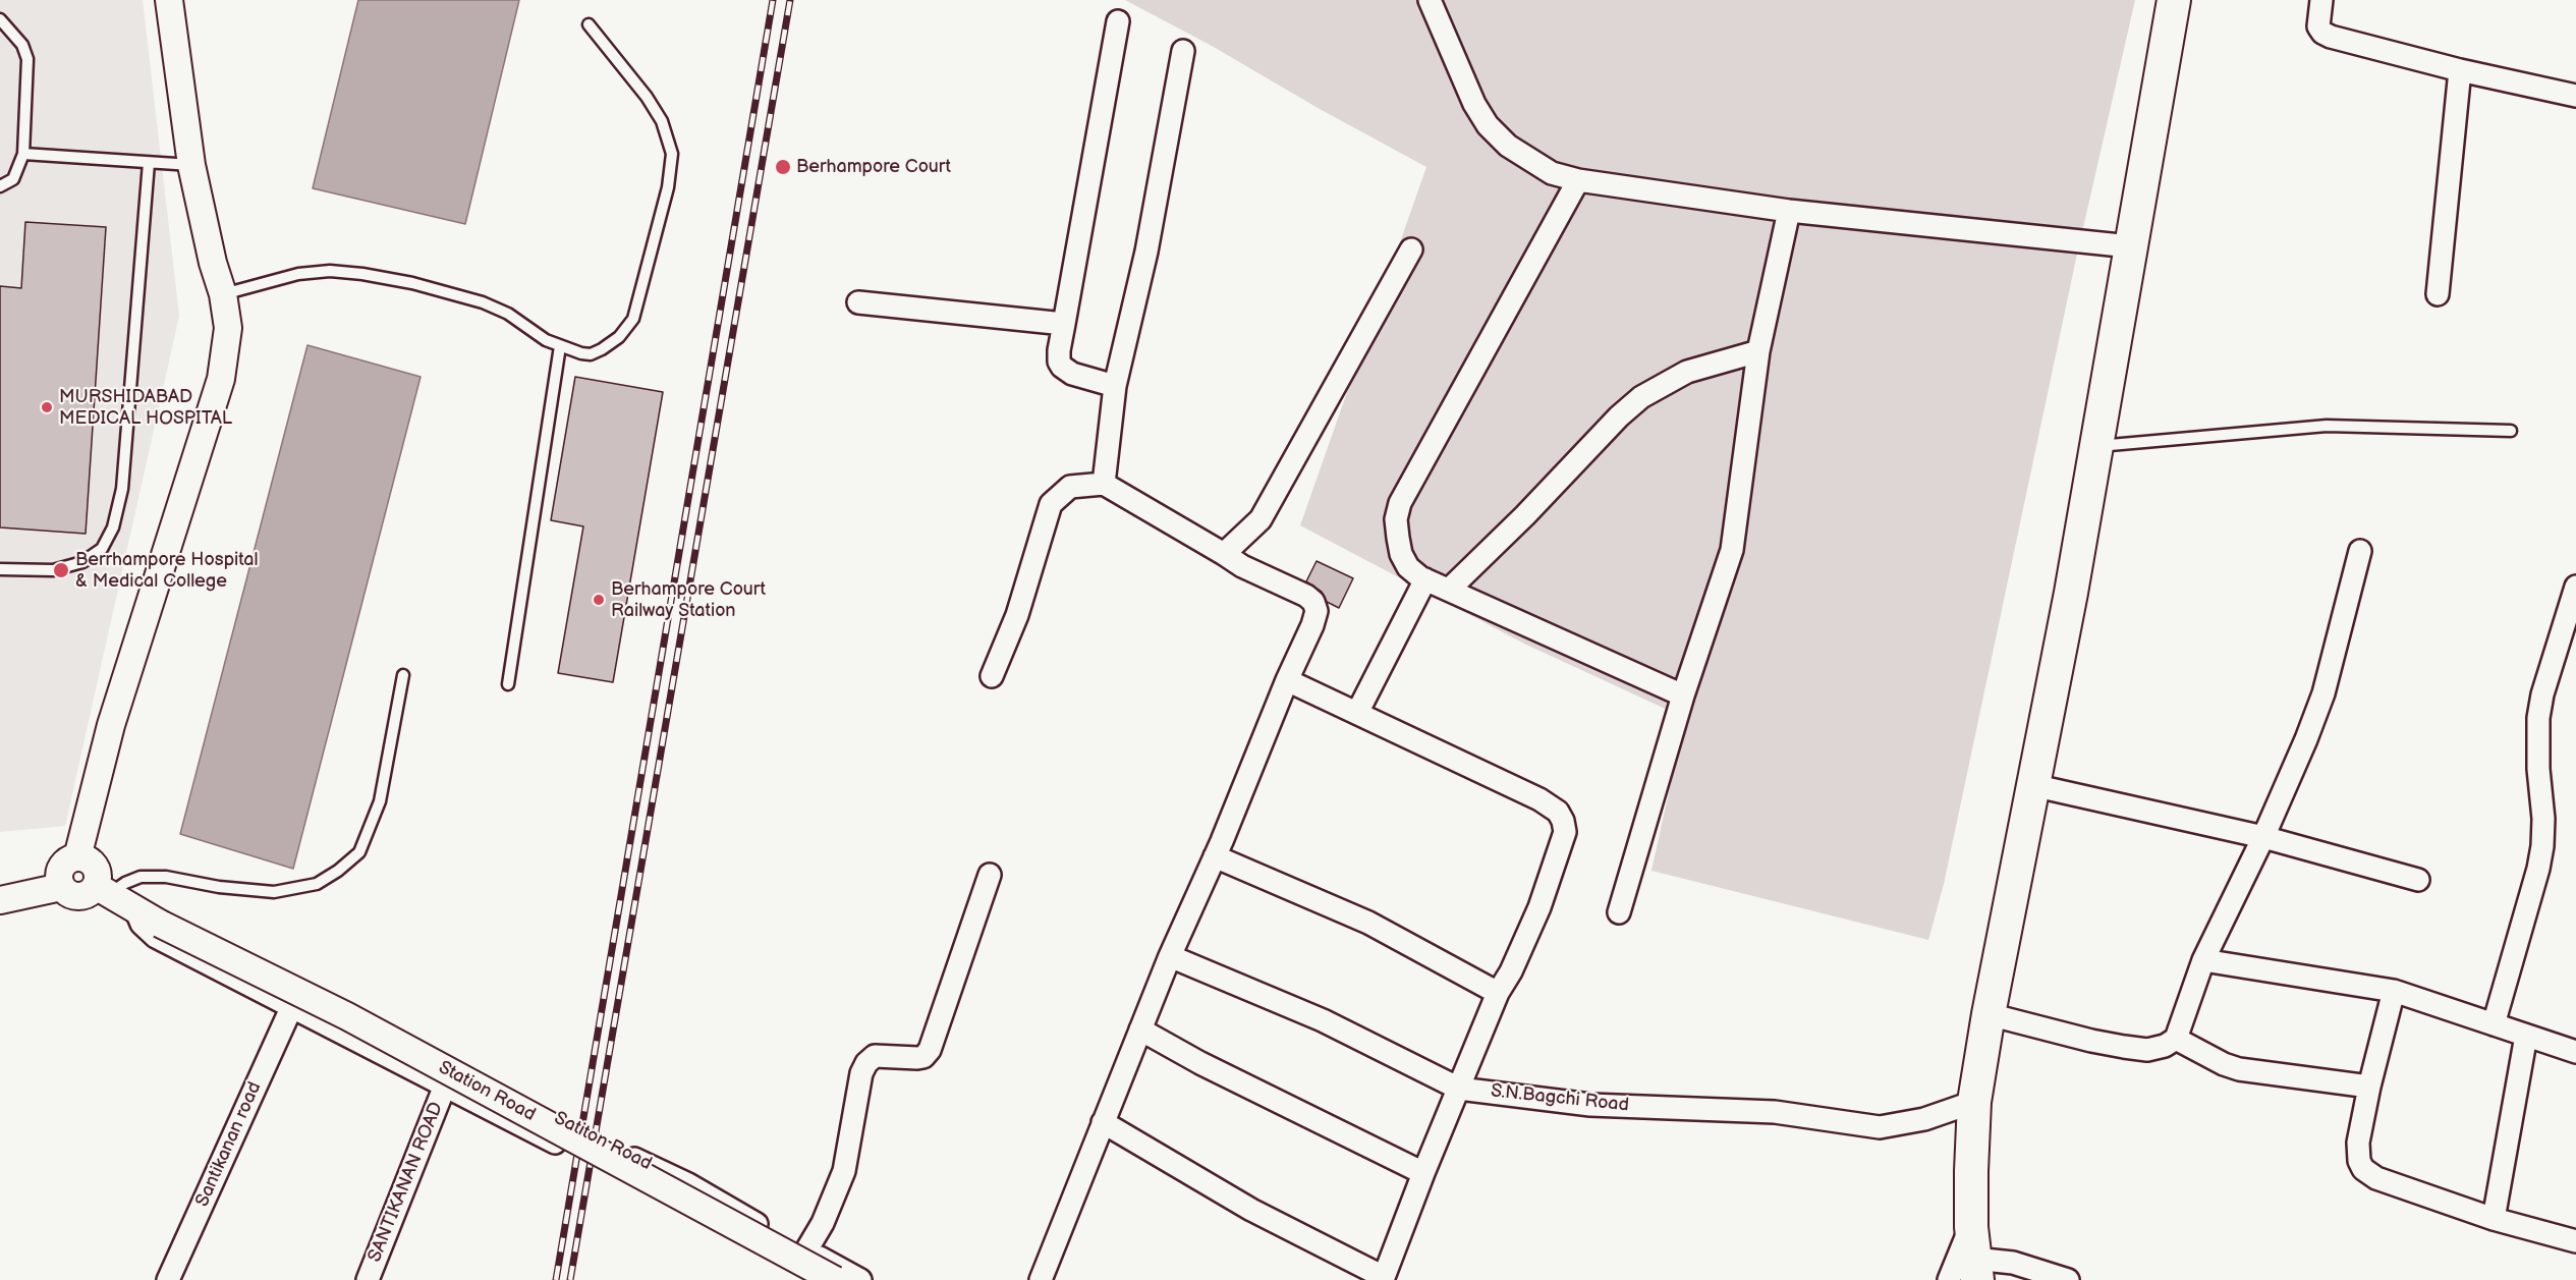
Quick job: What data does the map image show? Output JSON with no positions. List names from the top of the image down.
{
  "streets": {
    "street": [
      "Station Road",
      "S.N.Bagchi Road",
      "Satiton Road",
      "Santikanan road",
      "SANTIKANAN ROAD"
    ]
  },
  "crossings": [
    ["Station Road", "Satiton Road"],
    ["Station Road", "Santikanan road"],
    ["Station Road", "SANTIKANAN ROAD"]
  ],
  "places": [
    "Berhampore Court",
    "MURSHIDABAD MEDICAL HOSPITAL",
    "Berrhampore Hospital & Medical College",
    "Berhampore Court Railway Station"
  ]
}
